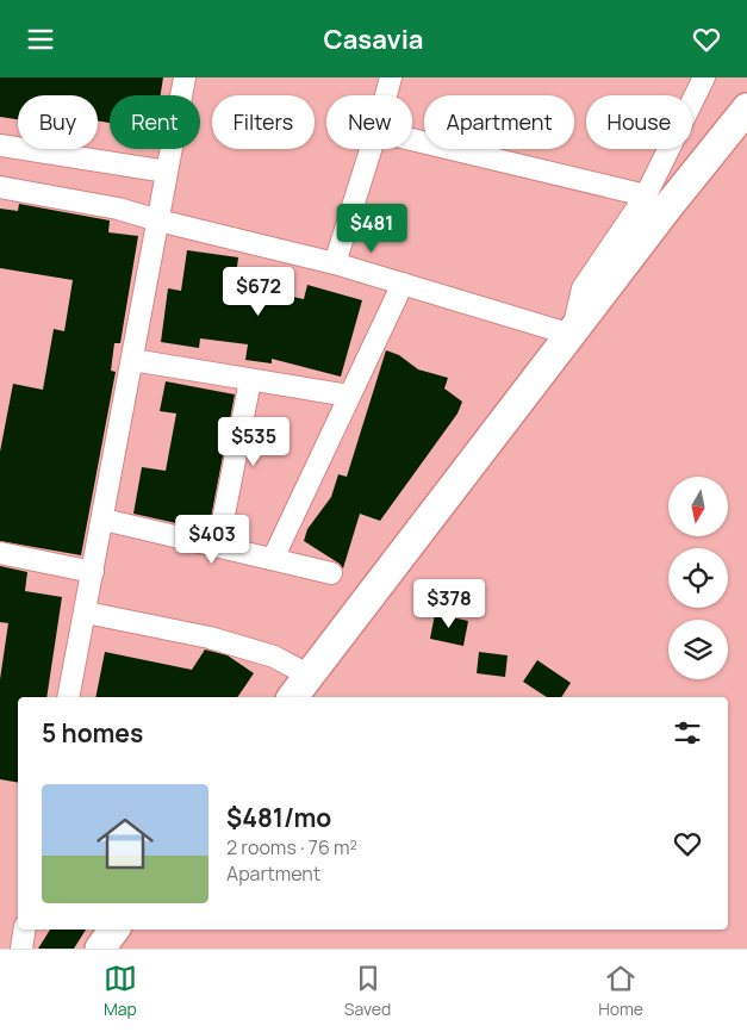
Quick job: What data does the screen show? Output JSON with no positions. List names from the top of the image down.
{
  "north": "bottom",
  "page": {
    "header": "Casavia",
    "chip": [
      "Buy",
      "Rent",
      "Filters",
      "New",
      "Apartment",
      "House"
    ],
    "price": [
      "$481",
      "$672",
      "$535",
      "$403",
      "$378"
    ],
    "heading": "5 homes",
    "list": [
      {
        "name": "$481/mo",
        "note": "2 rooms · 76 m² · Apartment"
      }
    ],
    "tabs": ["Map", "Saved", "Home"]
  }
}
